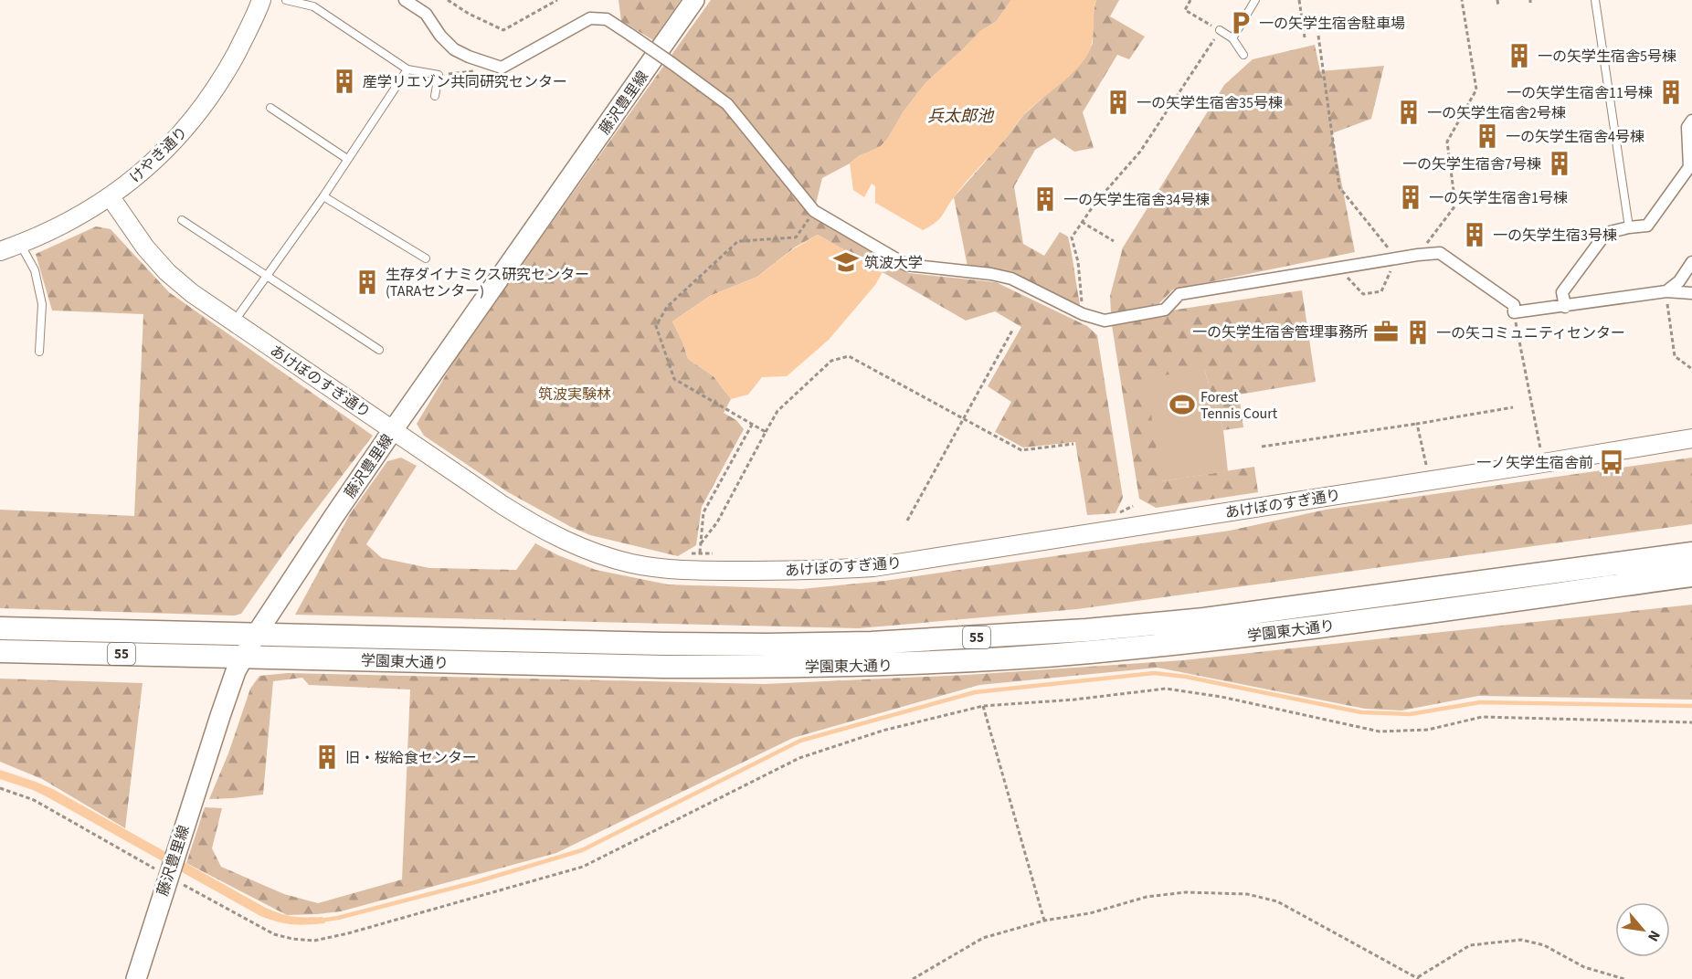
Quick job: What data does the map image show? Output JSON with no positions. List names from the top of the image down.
{
  "streets": {
    "main road": ["藤沢豊里線", "学園東大通り", "55"],
    "street": ["けやき通り", "あけぼのすぎ通り"]
  },
  "crossings": [
    ["藤沢豊里線", "あけぼのすぎ通り"],
    ["藤沢豊里線", "学園東大通り"],
    ["けやき通り", "あけぼのすぎ通り"]
  ],
  "water": ["兵太郎池"],
  "parks": ["筑波実験林"],
  "places": {
    "parking": ["一の矢学生宿舎駐車場"],
    "building": [
      "一の矢学生宿舎5号棟",
      "産学リエゾン共同研究センター",
      "一の矢学生宿舎11号棟",
      "一の矢学生宿舎35号棟",
      "一の矢学生宿舎2号棟",
      "一の矢学生宿舎4号棟",
      "一の矢学生宿舎7号棟",
      "一の矢学生宿舎1号棟",
      "一の矢学生宿舎34号棟",
      "一の矢学生宿3号棟",
      "生存ダイナミクス研究センター (TARAセンター)",
      "一の矢コミュニティセンター",
      "旧・桜給食センター"
    ],
    "school or university": ["筑波大学"],
    "office": ["一の矢学生宿舎管理事務所"],
    "sports": ["Forest Tennis Court"],
    "bus stop": ["一ノ矢学生宿舎前"]
  },
  "north": "bottom right"
}
